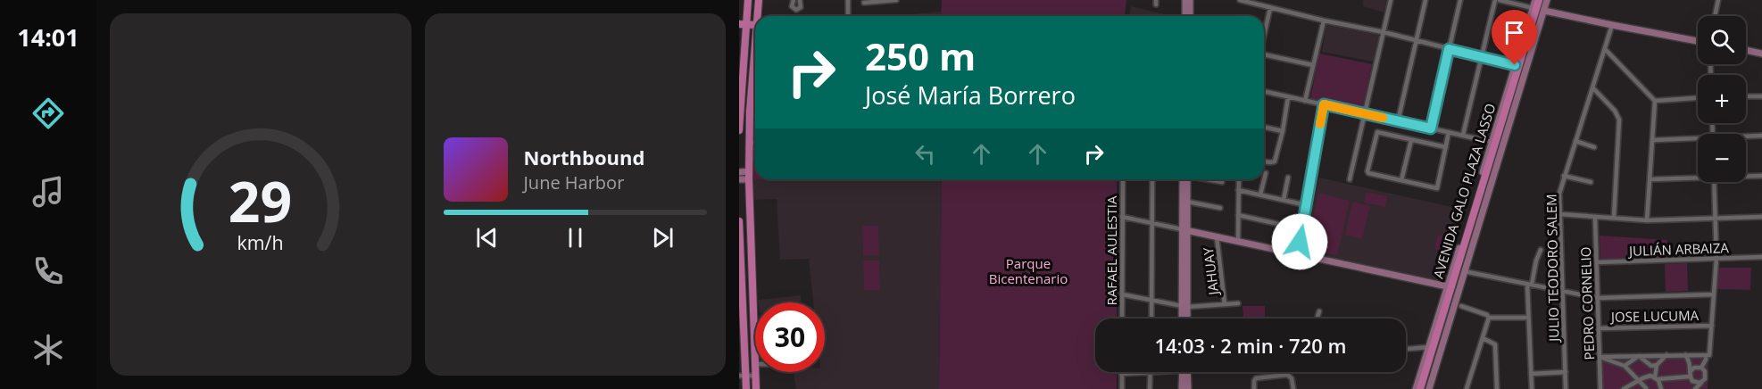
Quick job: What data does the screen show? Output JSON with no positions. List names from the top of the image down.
{
  "streets": {
    "main road": ["AVENIDA GALO PLAZA LASSO"],
    "street": [
      "JULIÁN ARBAIZA",
      "RAFAEL AULESTIA",
      "JULIO TEODORO SALEM",
      "JAHUAY",
      "PEDRO CORNELIO",
      "JOSE LUCUMA"
    ]
  },
  "crossings": [
    ["JULIÁN ARBAIZA", "PEDRO CORNELIO"],
    ["PEDRO CORNELIO", "JOSE LUCUMA"]
  ],
  "parks": ["Parque Bicentenario"],
  "page": {
    "tabs": "14:01",
    "map_buttons": ["+", "−"],
    "turn": ["250 m", "José María Borrero"],
    "song": ["Northbound", "June Harbor"],
    "limit": "30",
    "trip": "14:03 · 2 min · 720 m",
    "gauge": ["29", "km/h"]
  }
}
